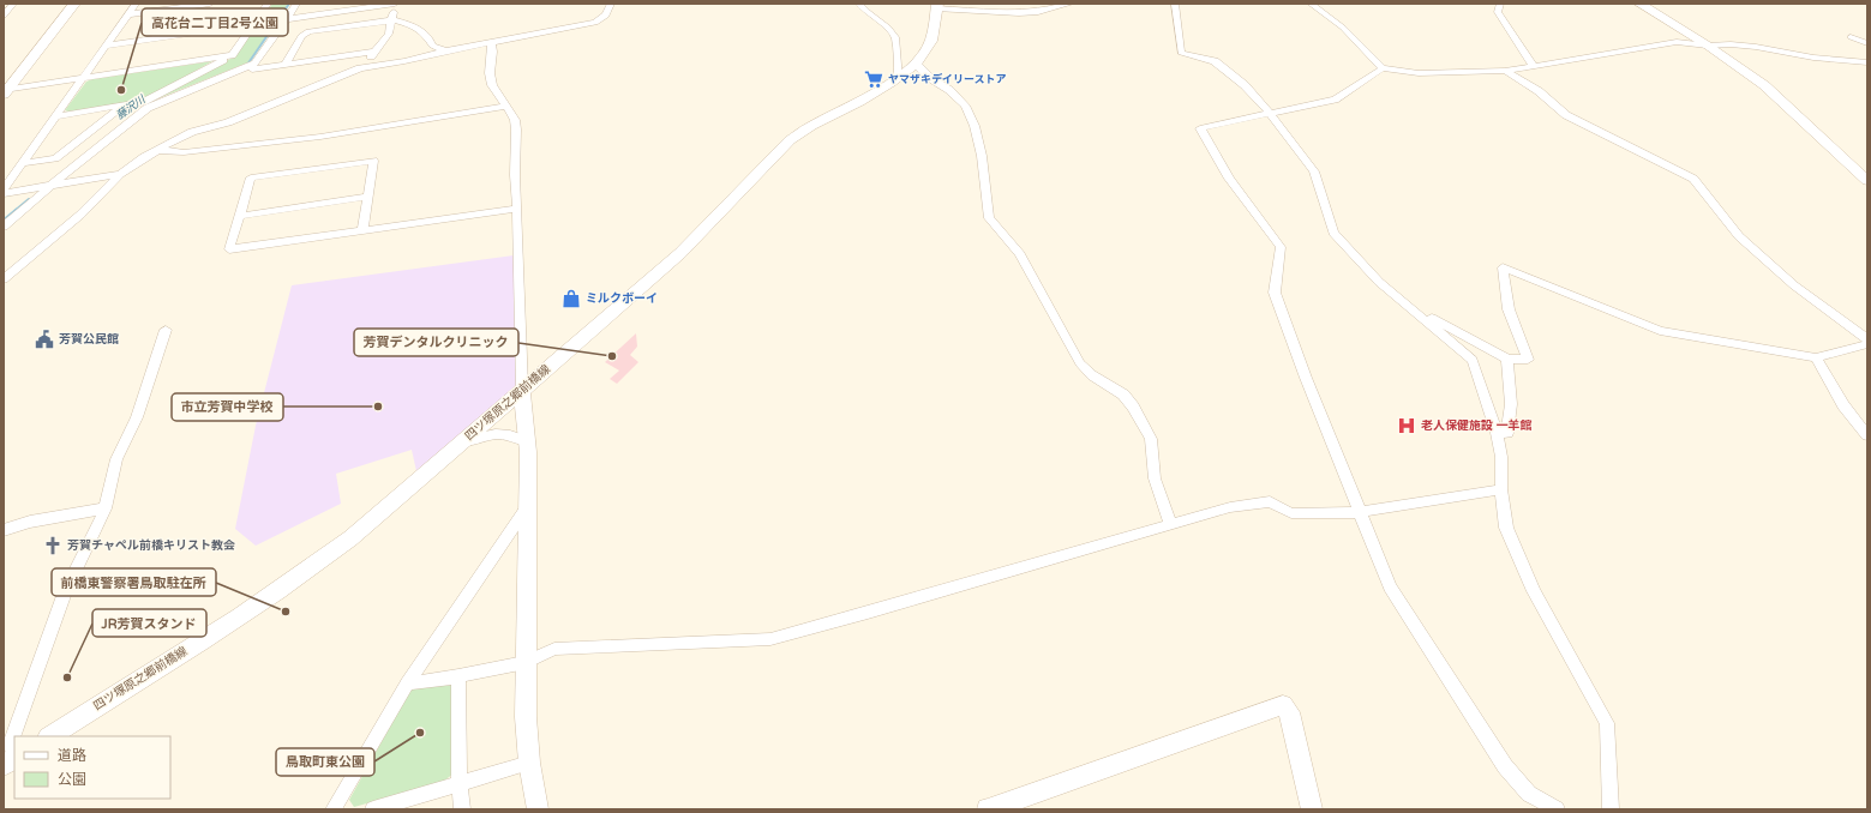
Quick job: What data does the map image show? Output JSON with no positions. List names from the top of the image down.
{
  "streets": {
    "street": ["四ツ塚原之郷前橋線"]
  },
  "water": ["藤沢川"],
  "places": {
    "supermarket": ["ヤマザキデイリーストア"],
    "other": [
      "高花台二丁目2号公園",
      "芳賀デンタルクリニック",
      "市立芳賀中学校",
      "前橋東警察署鳥取駐在所",
      "JR芳賀スタンド",
      "鳥取町東公園"
    ],
    "shop": ["ミルクボーイ"],
    "public building": ["芳賀公民館"],
    "hospital": ["老人保健施設 一羊館"],
    "church": ["芳賀チャペル前橋キリスト教会"]
  },
  "legend": ["道路", "公園"]
}
